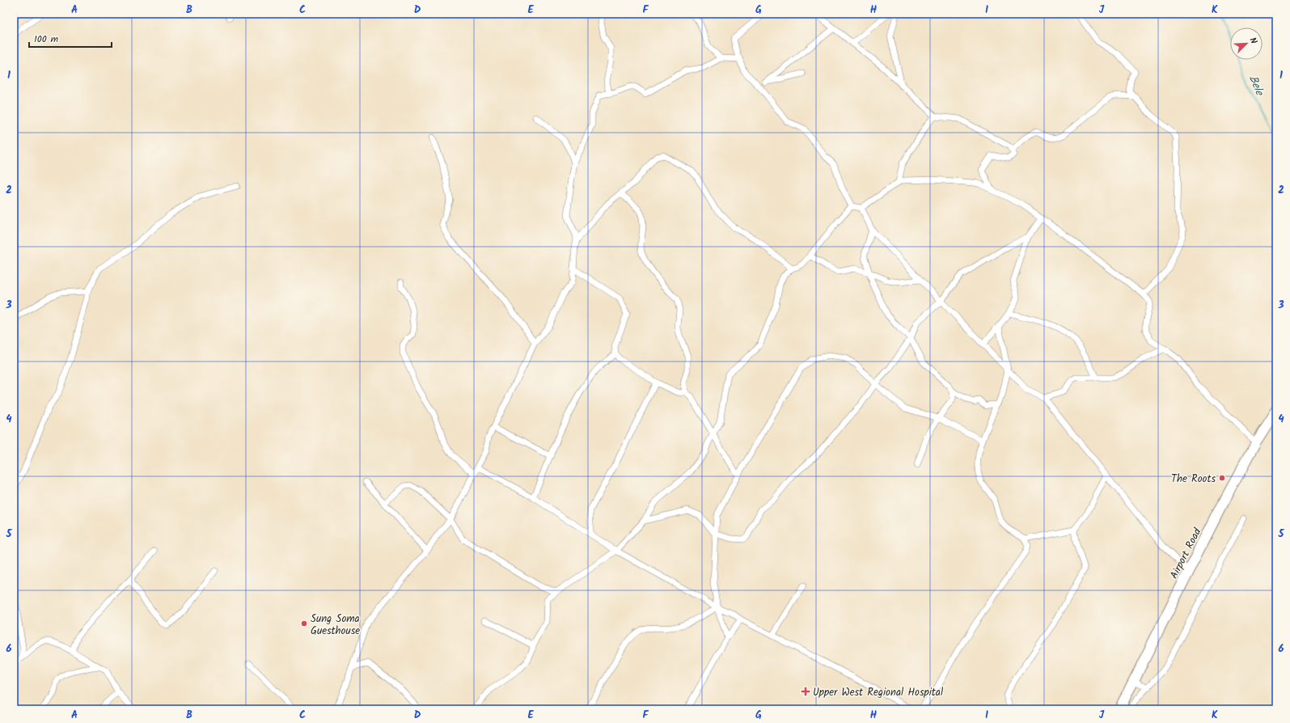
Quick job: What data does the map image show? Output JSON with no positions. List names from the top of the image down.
{
  "streets": {
    "highway": ["Airport Road"]
  },
  "water": ["Bele"],
  "places": {
    "other": ["The Roots", "Sung Soma Guesthouse"],
    "health": ["Upper West Regional Hospital"]
  },
  "scale_bar": "100 m",
  "north": "top right",
  "grid": {
    "columns": [
      "A",
      "B",
      "C",
      "D",
      "E",
      "F",
      "G",
      "H",
      "I",
      "J",
      "K"
    ],
    "rows": [
      "1",
      "2",
      "3",
      "4",
      "5",
      "6"
    ]
  }
}
